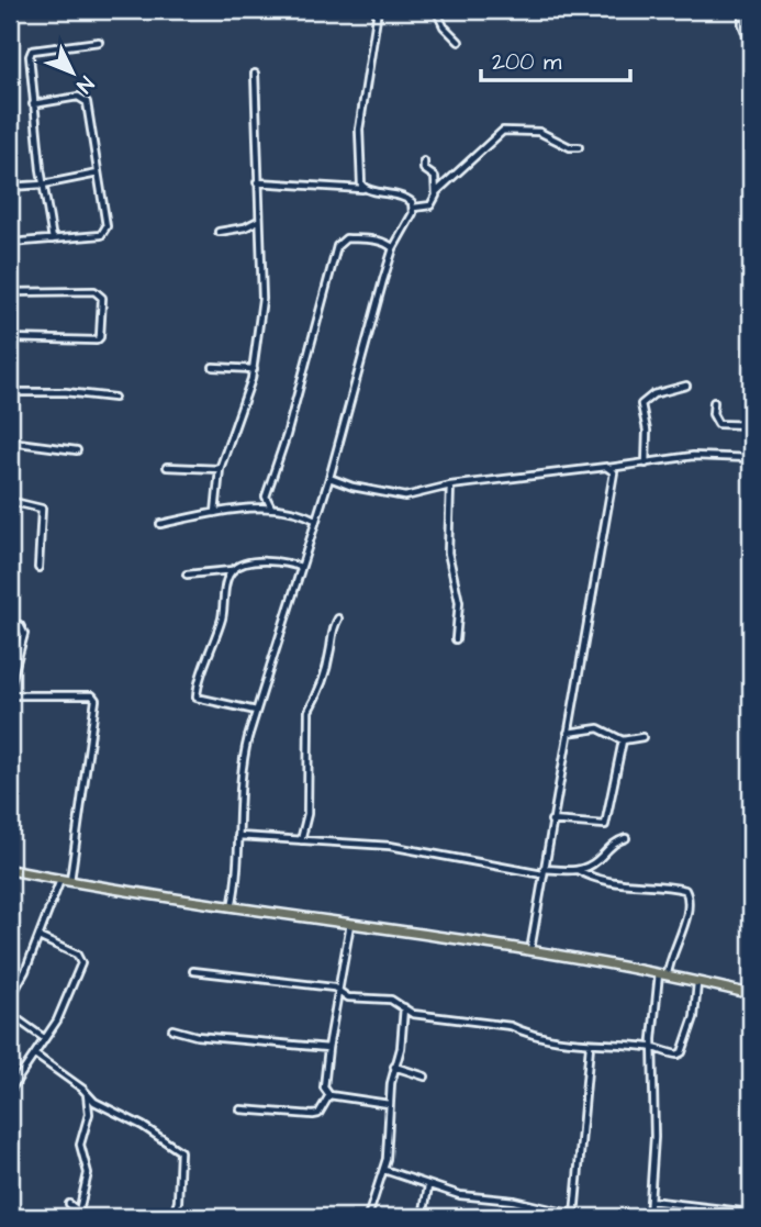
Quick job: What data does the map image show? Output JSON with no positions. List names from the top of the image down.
{
  "scale_bar": "200 m",
  "north": "bottom right"
}
